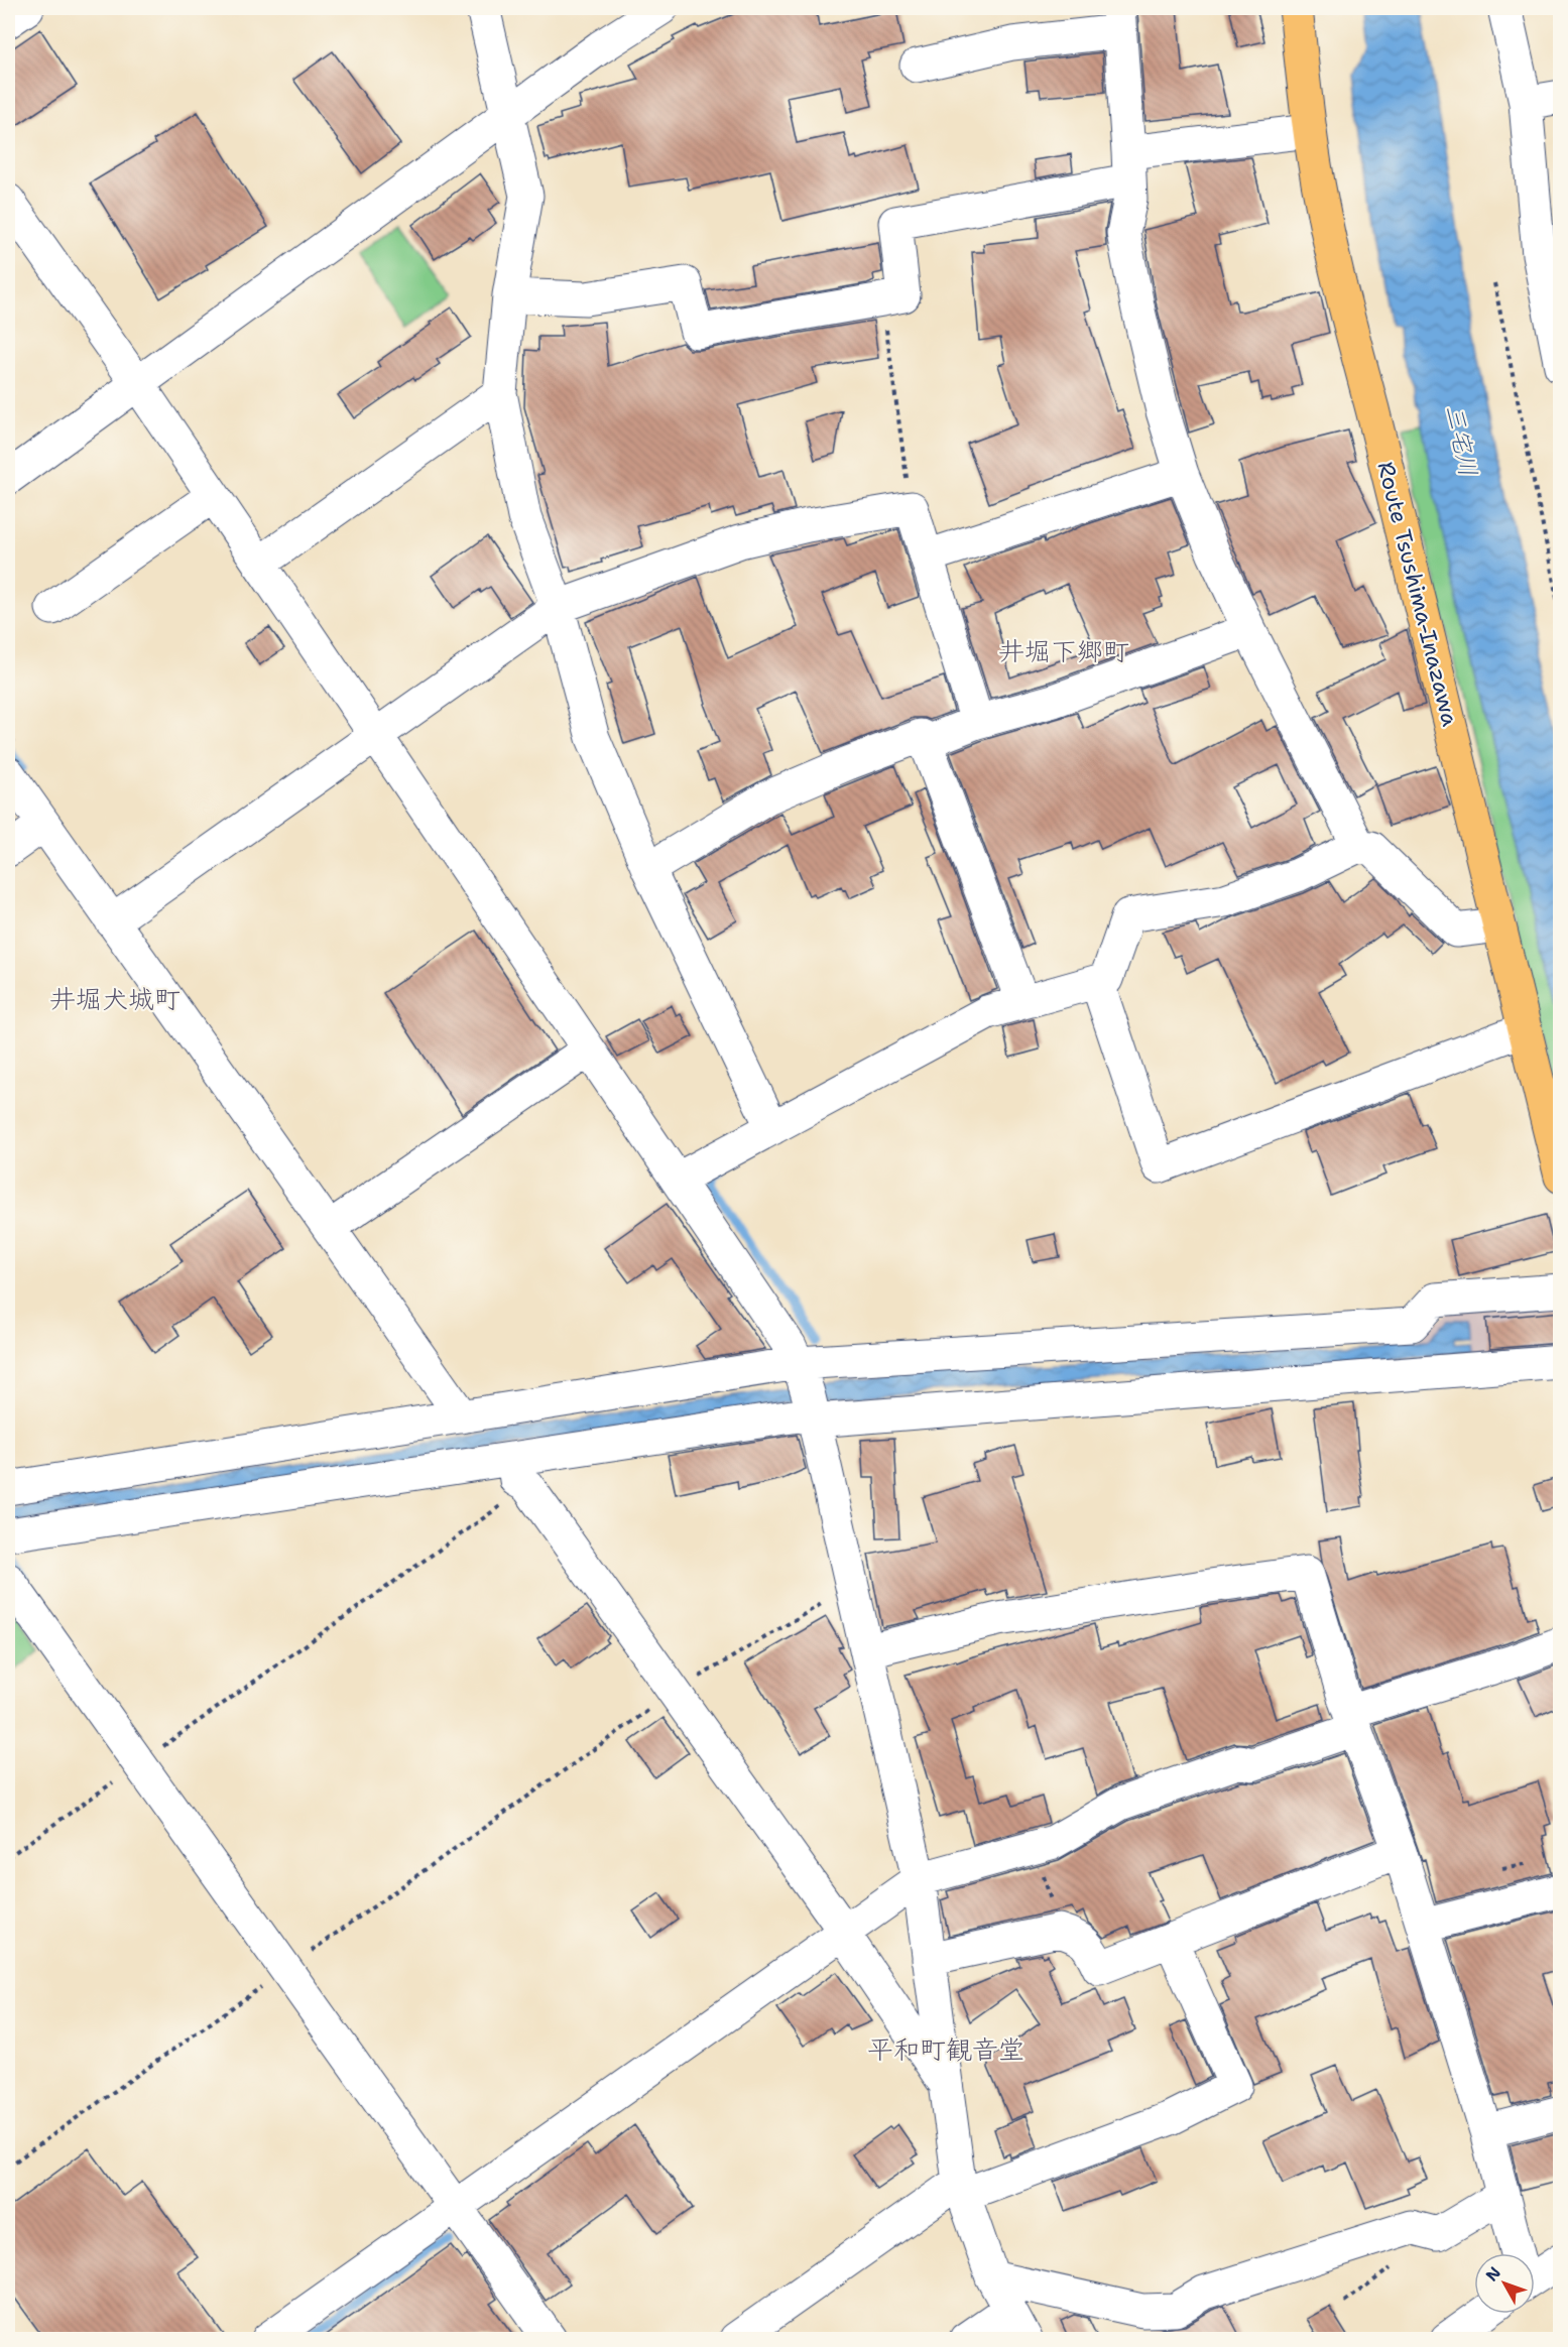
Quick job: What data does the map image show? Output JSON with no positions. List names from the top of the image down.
{
  "streets": {
    "main road": ["Route Tsushima-Inazawa"]
  },
  "districts": ["井堀下郷町", "井堀犬城町", "平和町観音堂"],
  "water": ["三宅川"],
  "north": "top left"
}
